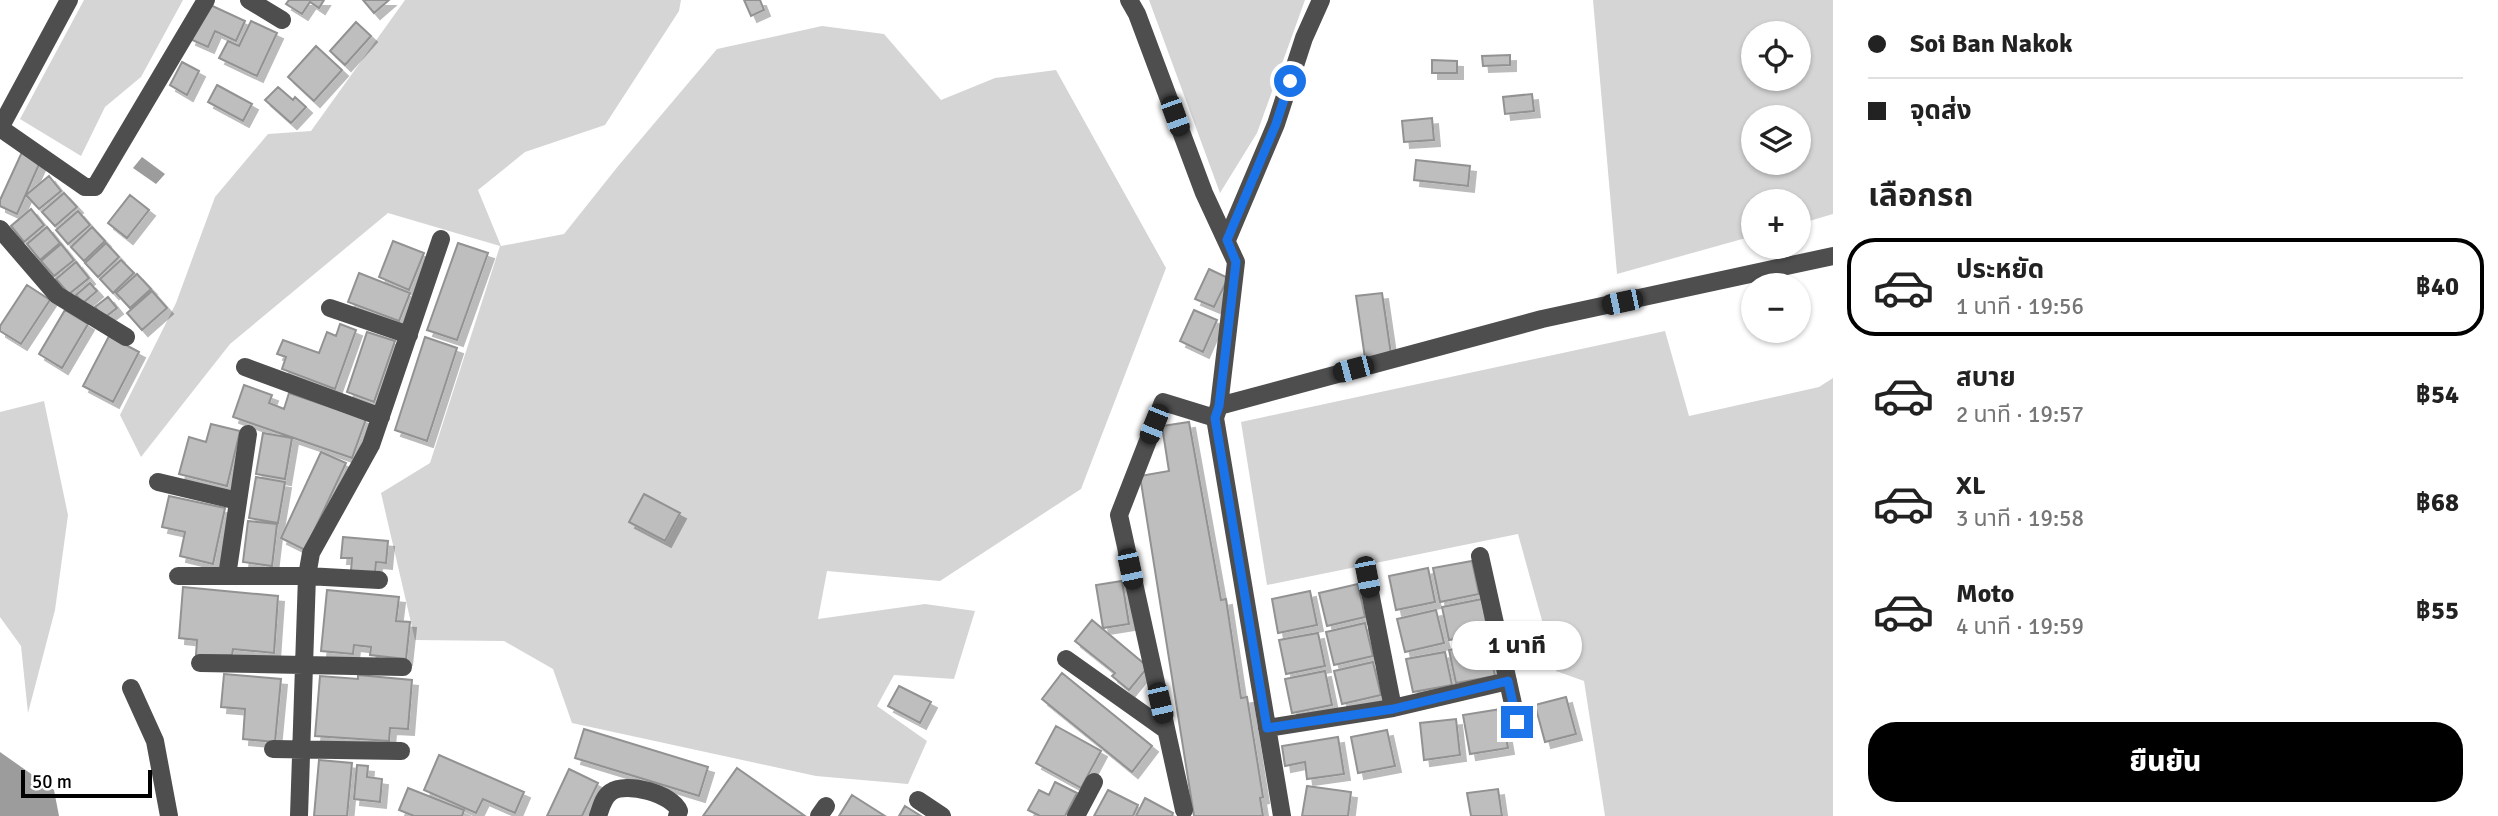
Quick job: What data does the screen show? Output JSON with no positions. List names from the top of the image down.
{
  "scale_bar": "50 m",
  "page": {
    "banner": ["Soi Ban Nakok", "จุดส่ง"],
    "map_buttons": ["+", "−"],
    "heading": "เลือกรถ",
    "list": [
      {
        "name": "ประหยัด",
        "note": "1 นาที · 19:56",
        "value": "฿40"
      },
      {
        "name": "สบาย",
        "note": "2 นาที · 19:57",
        "value": "฿54"
      },
      {
        "name": "XL",
        "note": "3 นาที · 19:58",
        "value": "฿68"
      },
      {
        "name": "Moto",
        "note": "4 นาที · 19:59",
        "value": "฿55"
      }
    ],
    "bubble": "1 นาที",
    "buttons": "ยืนยัน",
    "scale": "50 m"
  }
}
